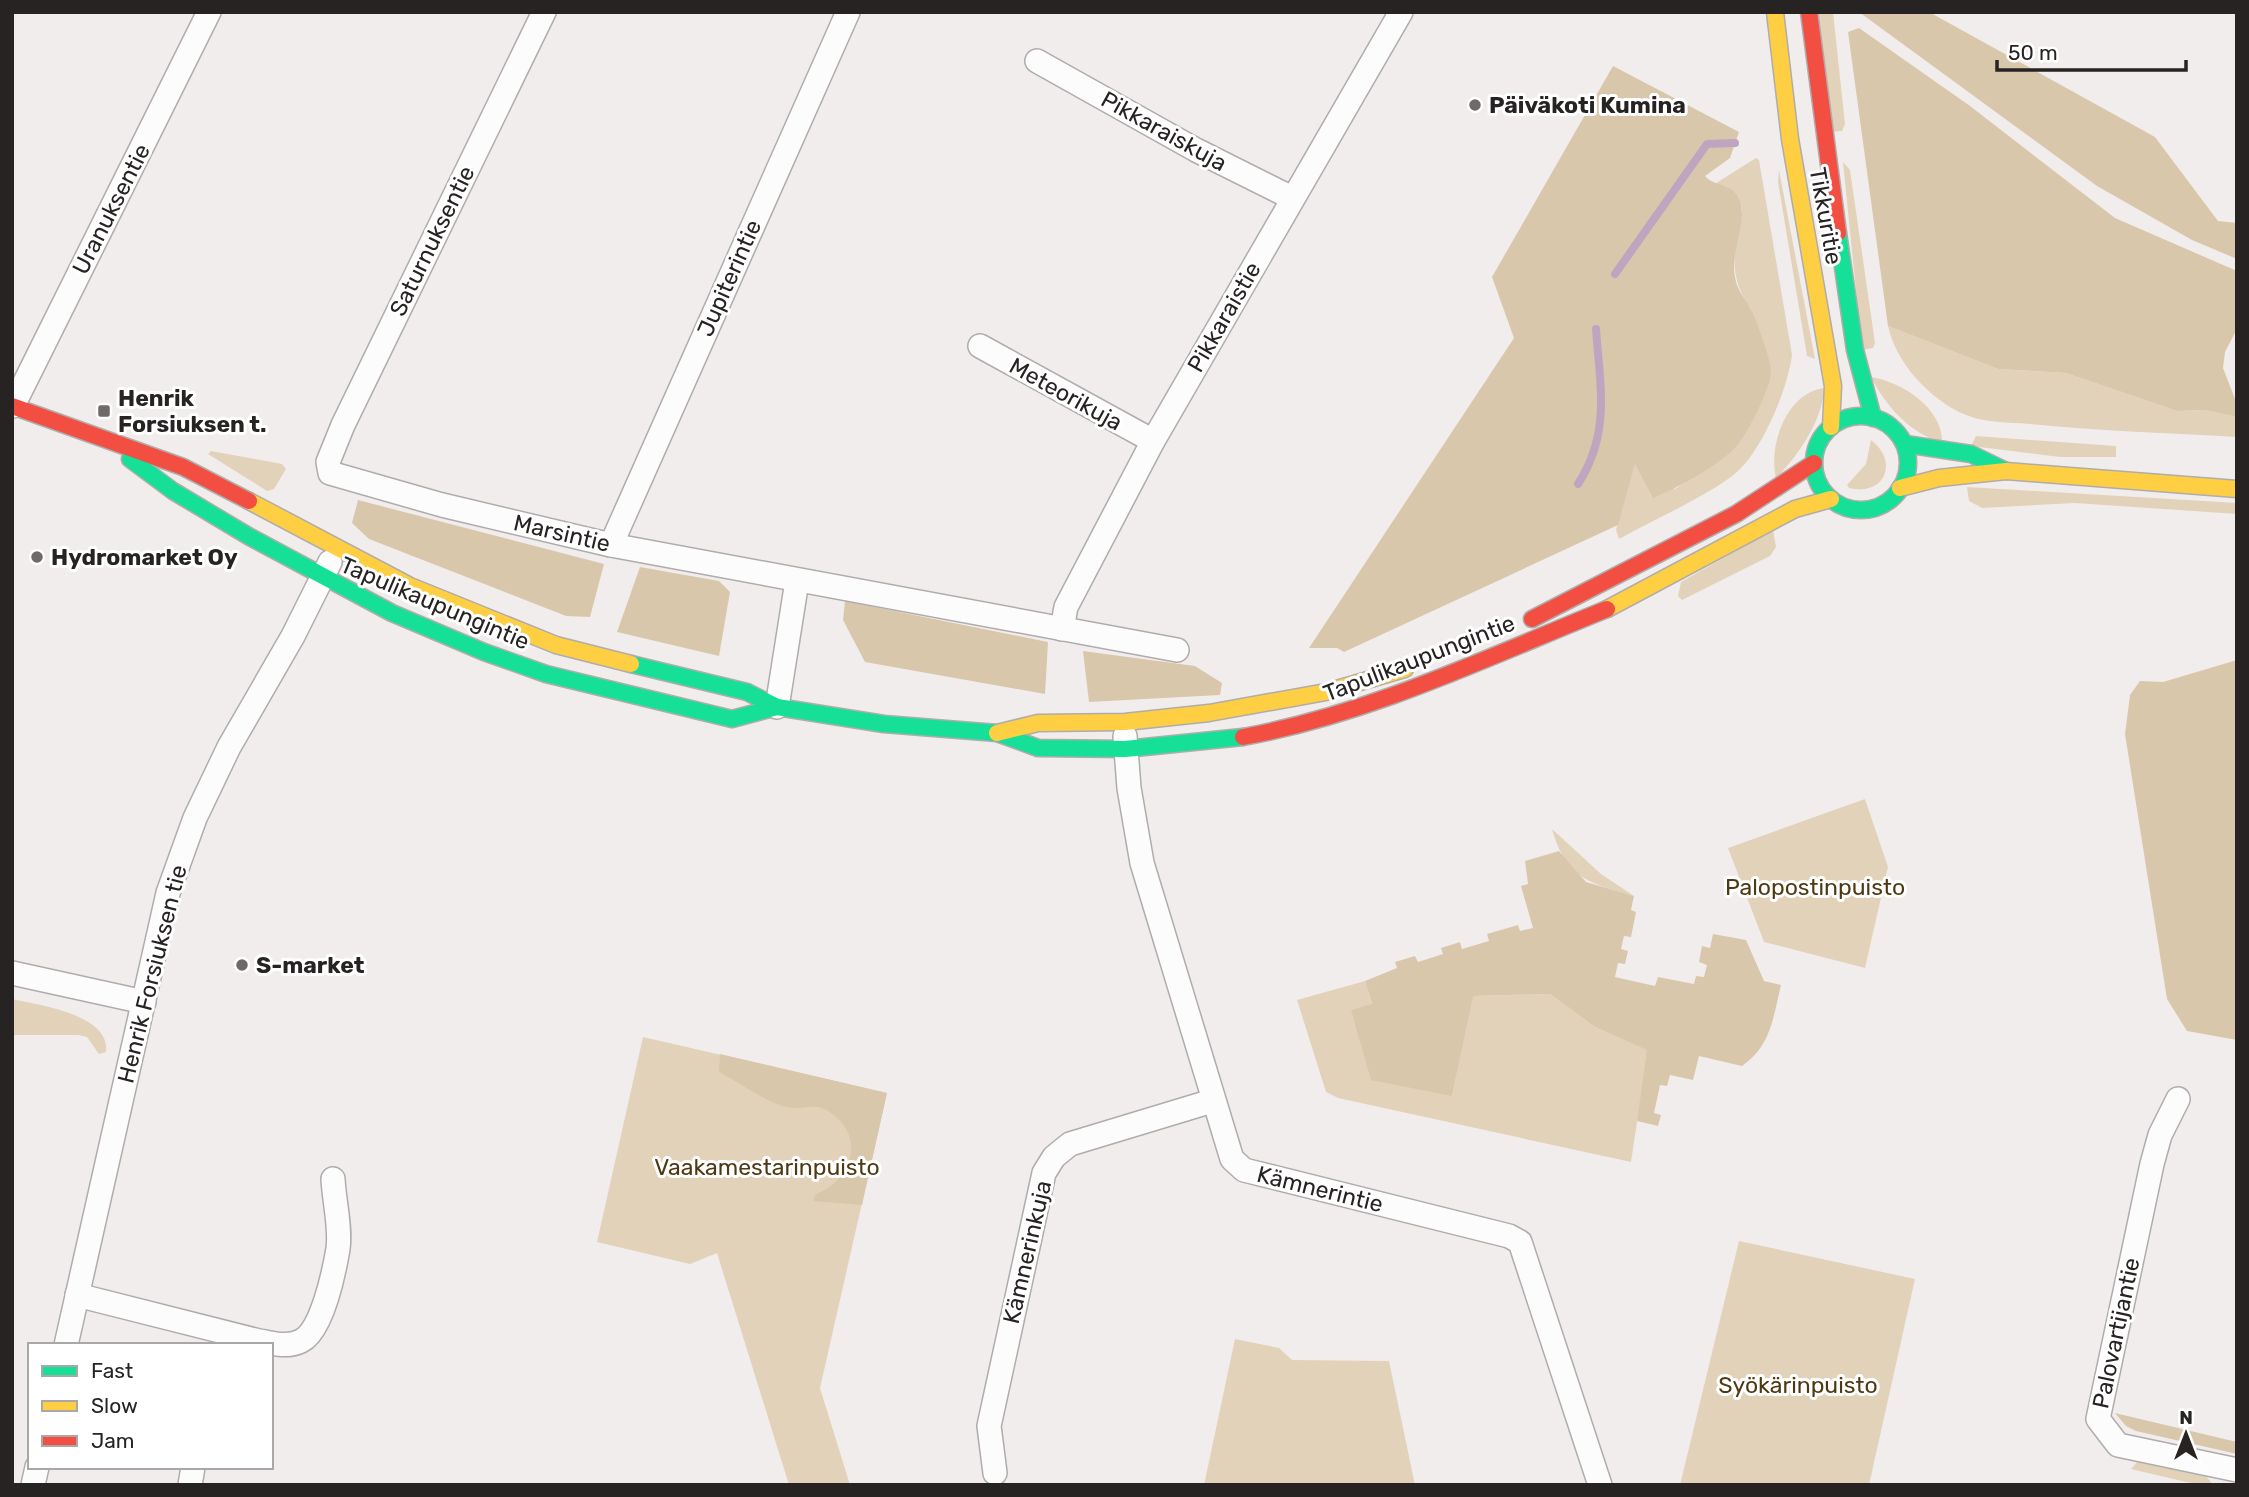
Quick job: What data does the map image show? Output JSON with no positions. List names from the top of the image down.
{
  "streets": {
    "main road": ["Tikkuritie", "Tapulikaupungintie"],
    "street": [
      "Pikkaraiskuja",
      "Uranuksentie",
      "Saturnuksentie",
      "Jupiterintie",
      "Pikkaraistie",
      "Meteorikuja",
      "Marsintie",
      "Henrik Forsiuksen tie",
      "Kämnerintie",
      "Kämnerinkuja",
      "Palovartijantie"
    ]
  },
  "crossings": [
    ["Pikkaraiskuja", "Pikkaraistie"],
    ["Uranuksentie", "Tapulikaupungintie"],
    ["Tikkuritie", "Tapulikaupungintie"],
    ["Saturnuksentie", "Marsintie"],
    ["Jupiterintie", "Marsintie"],
    ["Pikkaraistie", "Meteorikuja"],
    ["Pikkaraistie", "Marsintie"],
    ["Tapulikaupungintie", "Henrik Forsiuksen tie"],
    ["Tapulikaupungintie", "Kämnerintie"],
    ["Kämnerintie", "Kämnerinkuja"]
  ],
  "parks": ["Palopostinpuisto", "Vaakamestarinpuisto", "Syökärinpuisto"],
  "places": {
    "other": ["Päiväkoti Kumina", "Hydromarket Oy", "S-market"],
    "transit": ["Henrik Forsiuksen t."]
  },
  "legend": ["Fast", "Slow", "Jam"],
  "scale_bar": "50 m",
  "north": "top"
}
